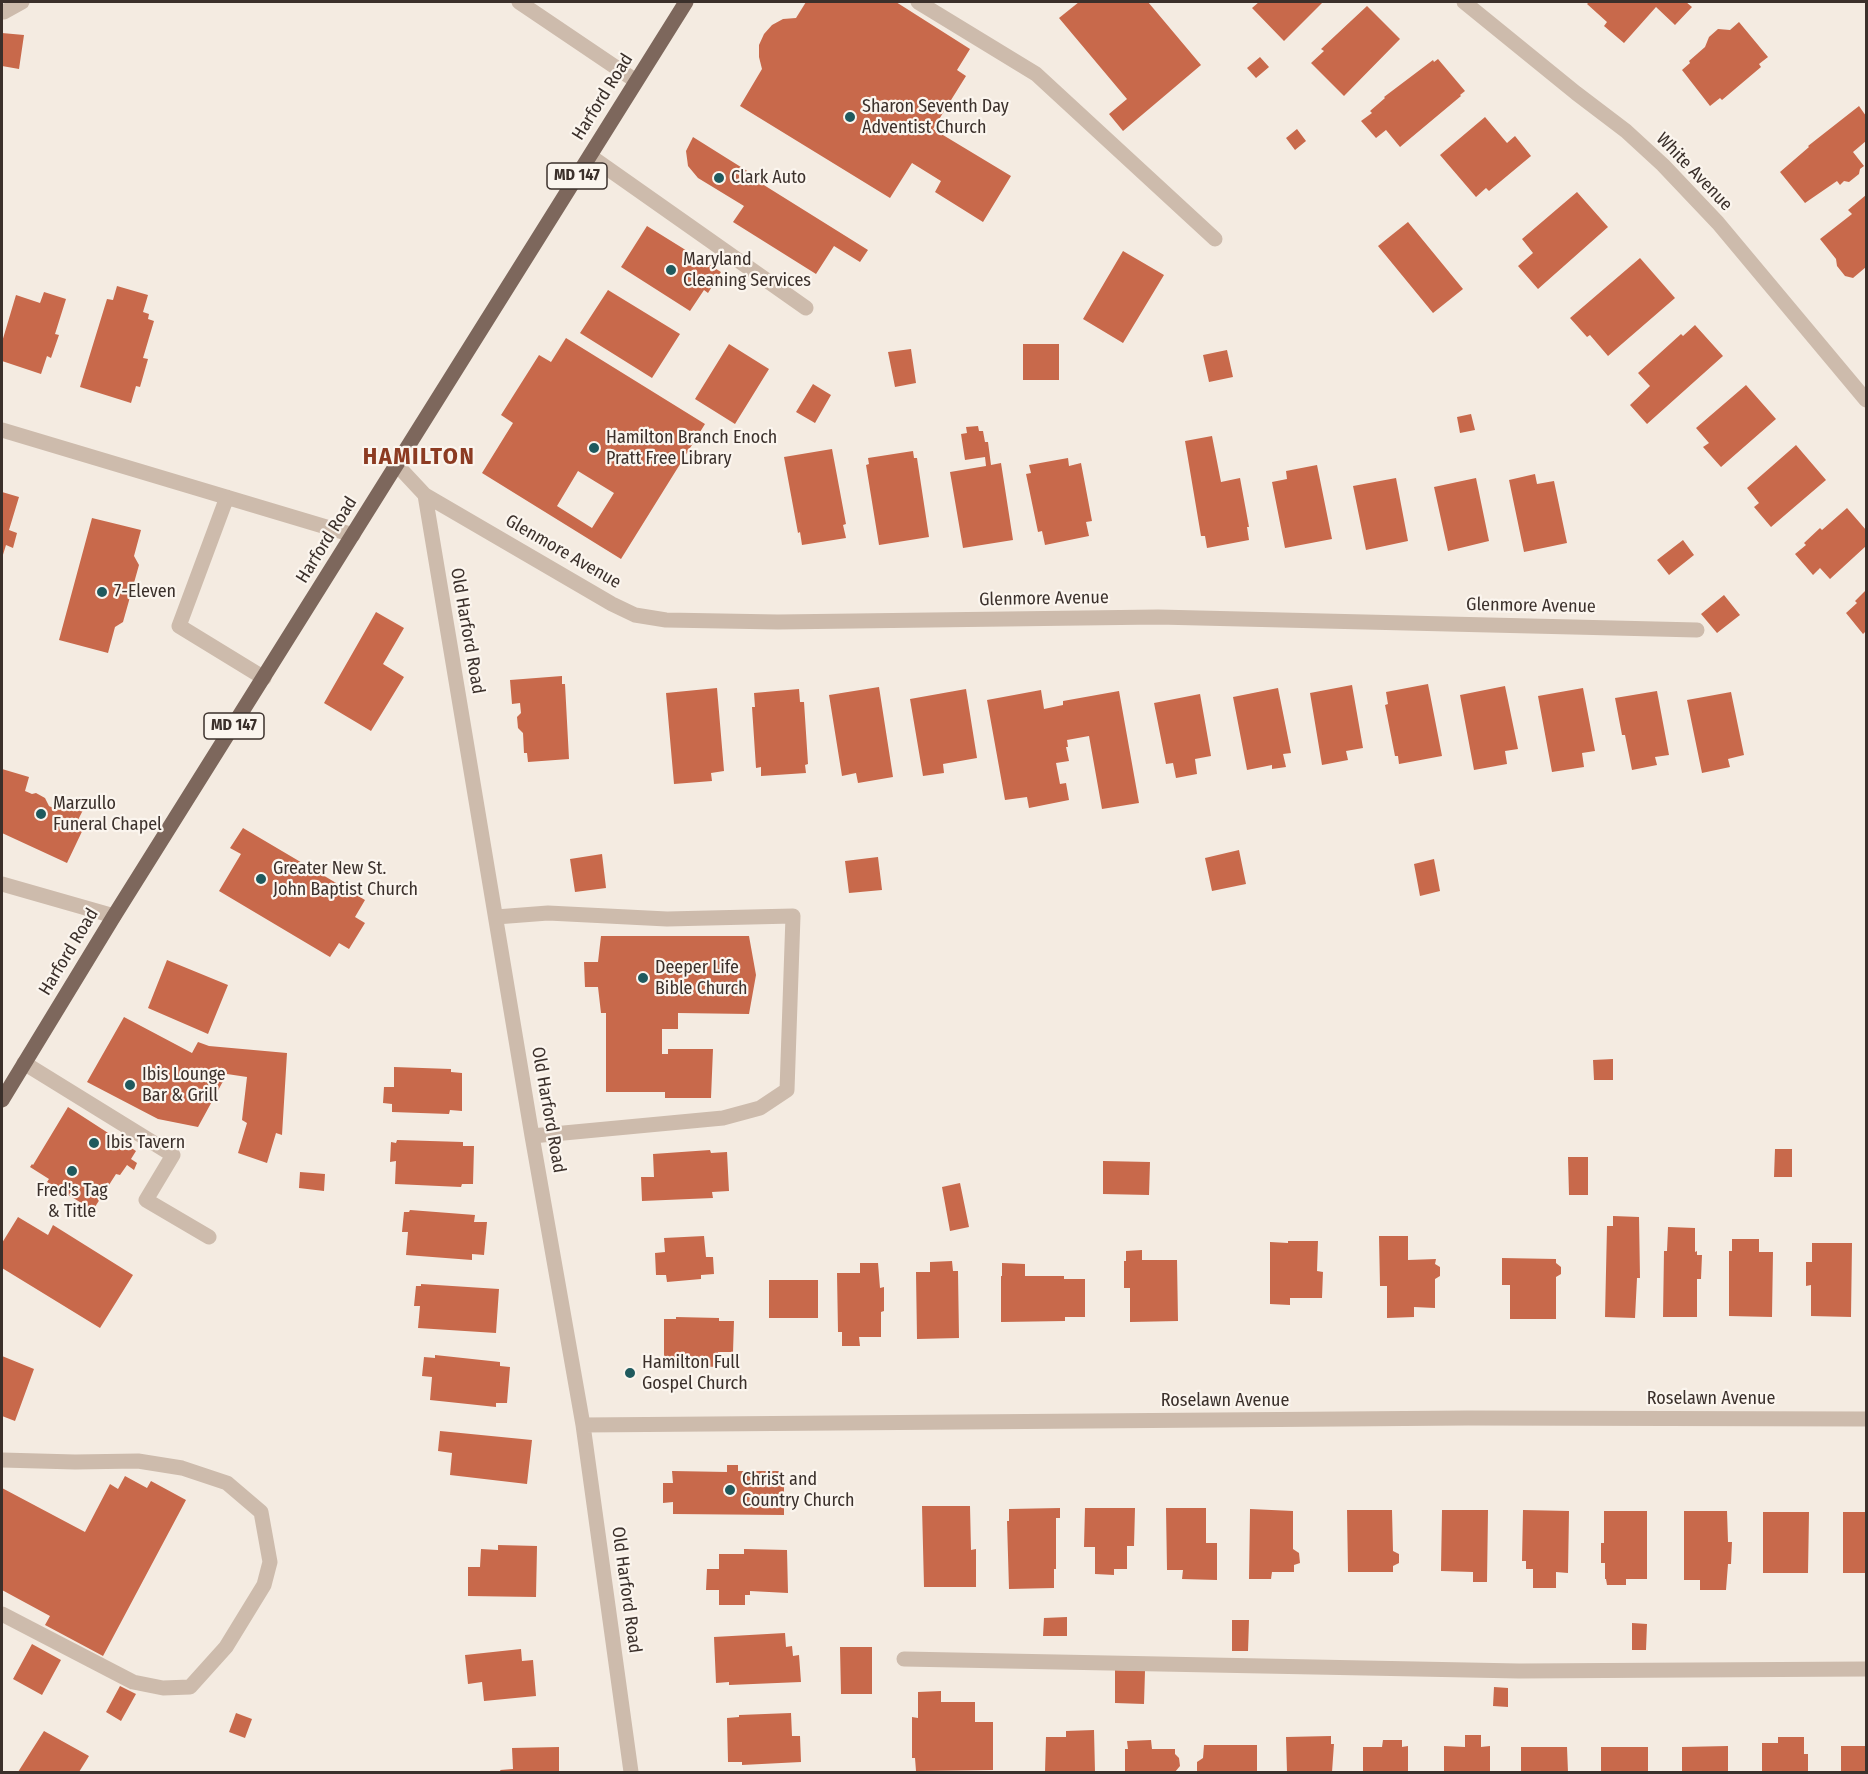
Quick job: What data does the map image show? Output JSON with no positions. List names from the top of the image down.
{
  "streets": {
    "main road": ["Harford Road", "MD 147"],
    "street": [
      "White Avenue",
      "Glenmore Avenue",
      "Old Harford Road",
      "Roselawn Avenue"
    ]
  },
  "crossings": [
    ["Glenmore Avenue", "Old Harford Road"],
    ["Old Harford Road", "Roselawn Avenue"]
  ],
  "districts": ["HAMILTON"],
  "places": [
    "Sharon Seventh Day Adventist Church",
    "Clark Auto",
    "Maryland Cleaning Services",
    "Hamilton Branch Enoch Pratt Free Library",
    "7-Eleven",
    "Marzullo Funeral Chapel",
    "Greater New St. John Baptist Church",
    "Deeper Life Bible Church",
    "Ibis Lounge Bar & Grill",
    "Ibis Tavern",
    "Fred's Tag & Title",
    "Hamilton Full Gospel Church",
    "Christ and Country Church"
  ]
}
